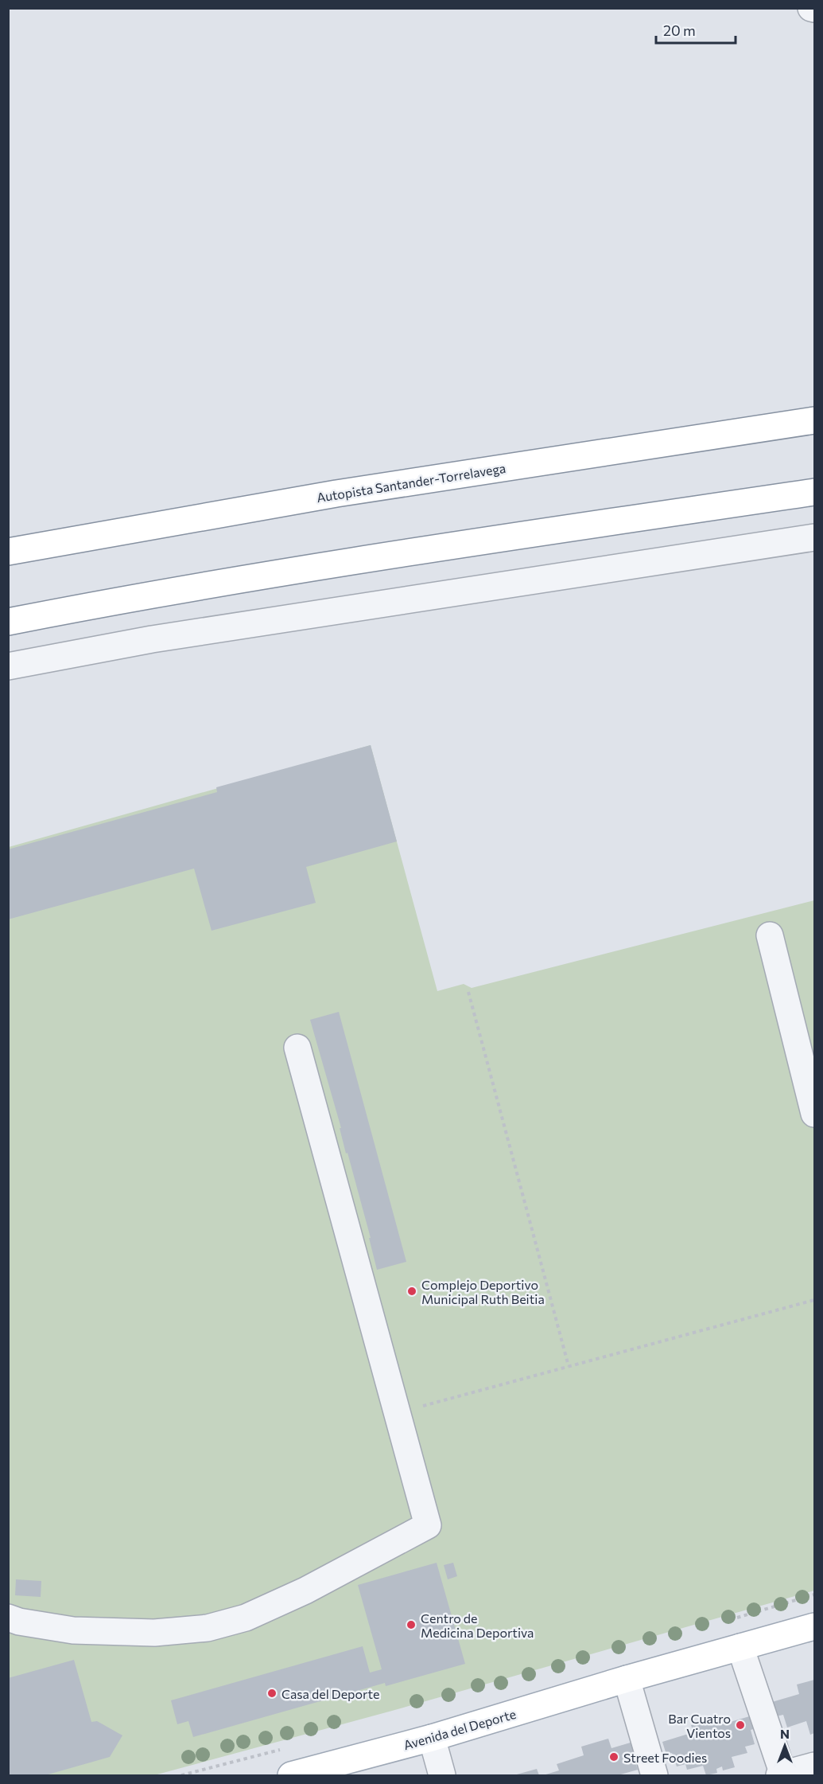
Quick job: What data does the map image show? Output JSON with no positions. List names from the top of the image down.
{
  "streets": {
    "main road": ["Autopista Santander-Torrelavega", "Avenida del Deporte"]
  },
  "places": [
    "Complejo Deportivo Municipal Ruth Beitia",
    "Centro de Medicina Deportiva",
    "Casa del Deporte",
    "Bar Cuatro Vientos",
    "Street Foodies"
  ],
  "scale_bar": "20 m",
  "north": "top"
}
